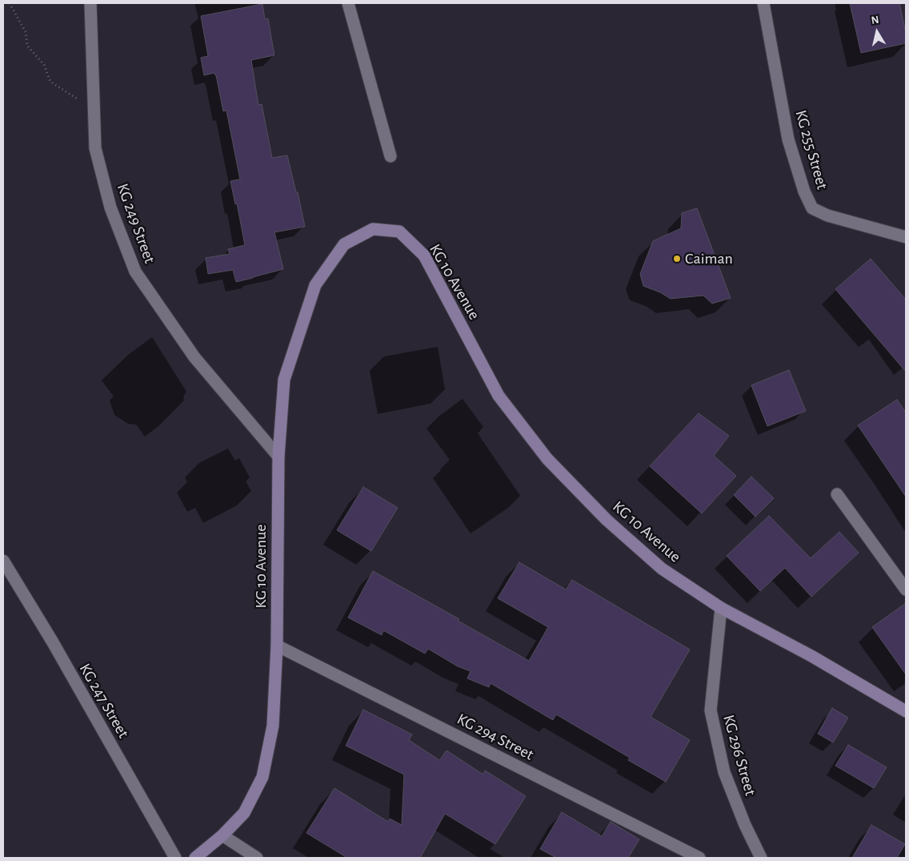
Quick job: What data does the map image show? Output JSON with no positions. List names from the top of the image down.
{
  "streets": {
    "street": [
      "KG 255 Street",
      "KG 249 Street",
      "KG 10 Avenue",
      "KG 247 Street",
      "KG 294 Street",
      "KG 296 Street"
    ]
  },
  "crossings": [
    ["KG 249 Street", "KG 10 Avenue"],
    ["KG 10 Avenue", "KG 294 Street"],
    ["KG 10 Avenue", "KG 296 Street"]
  ],
  "places": ["Caiman"],
  "north": "top"
}
